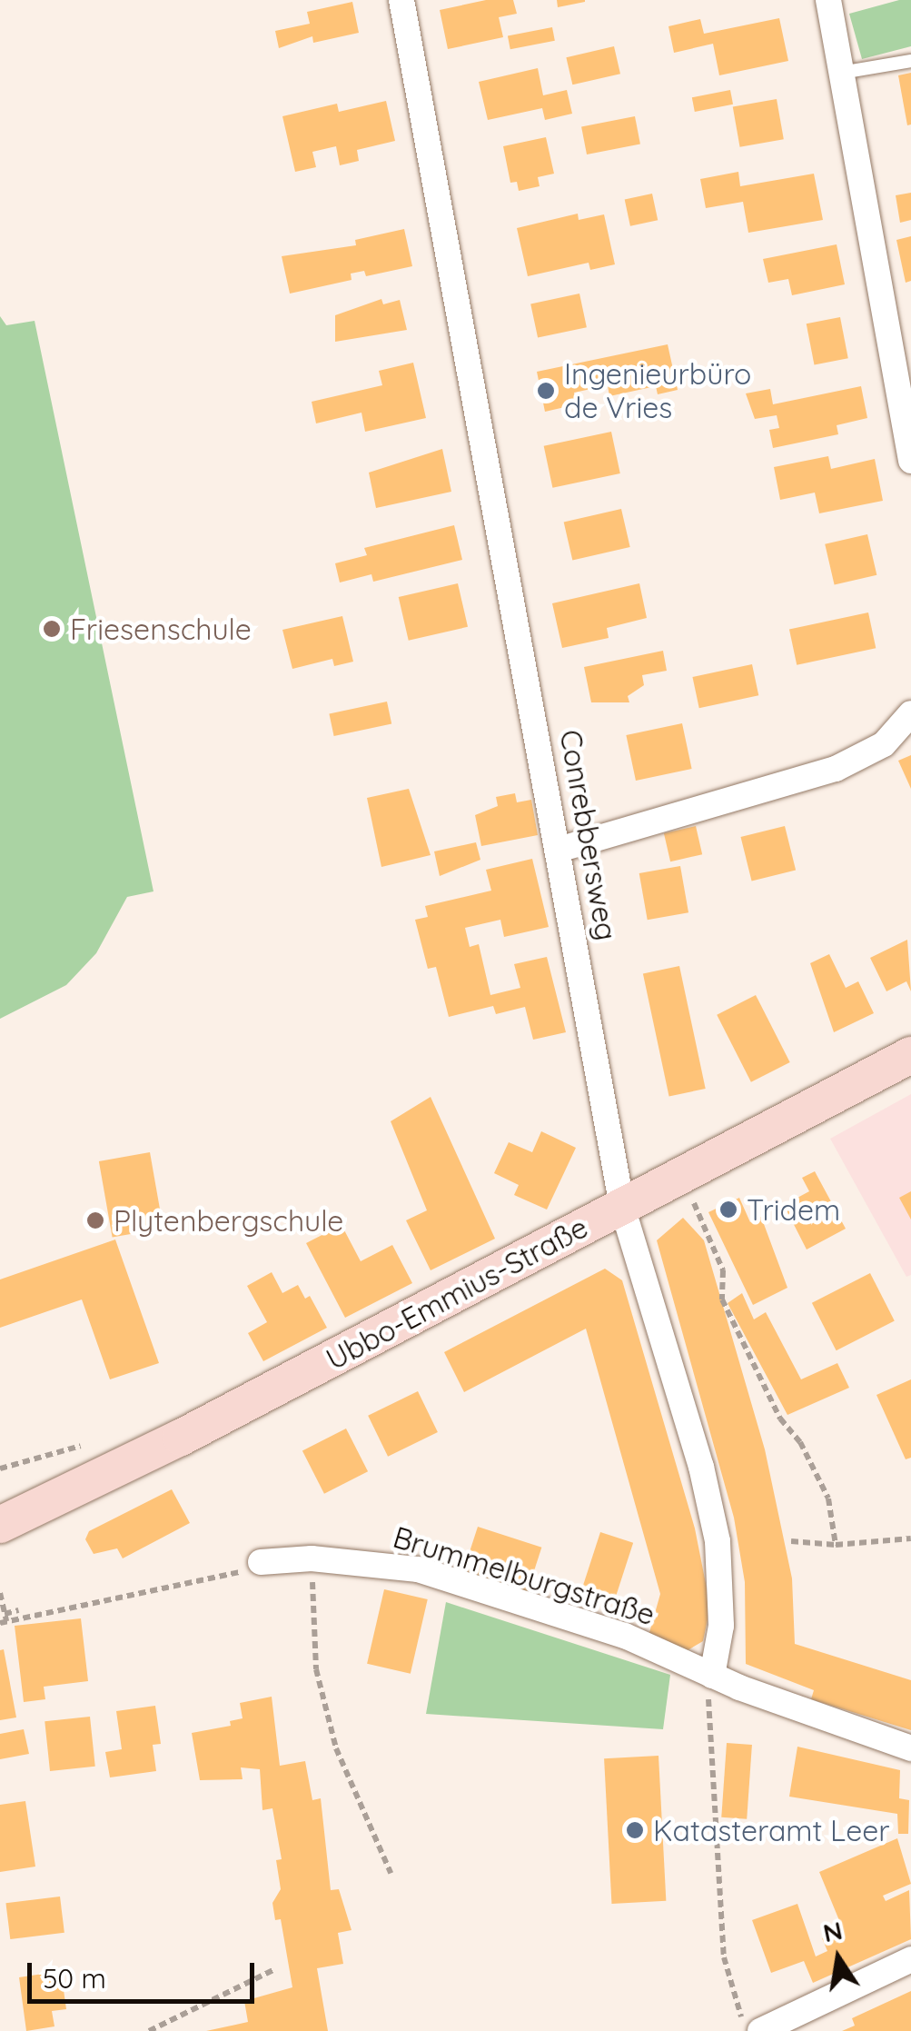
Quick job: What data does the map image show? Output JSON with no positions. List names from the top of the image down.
{
  "streets": {
    "main road": ["Ubbo-Emmius-Straße"],
    "street": ["Conrebbersweg", "Brummelburgstraße"]
  },
  "crossings": [
    ["Conrebbersweg", "Ubbo-Emmius-Straße"],
    ["Conrebbersweg", "Brummelburgstraße"]
  ],
  "places": [
    "Ingenieurbüro de Vries",
    "Friesenschule",
    "Tridem",
    "Plytenbergschule",
    "Katasteramt Leer"
  ],
  "scale_bar": "50 m",
  "north": "top"
}
